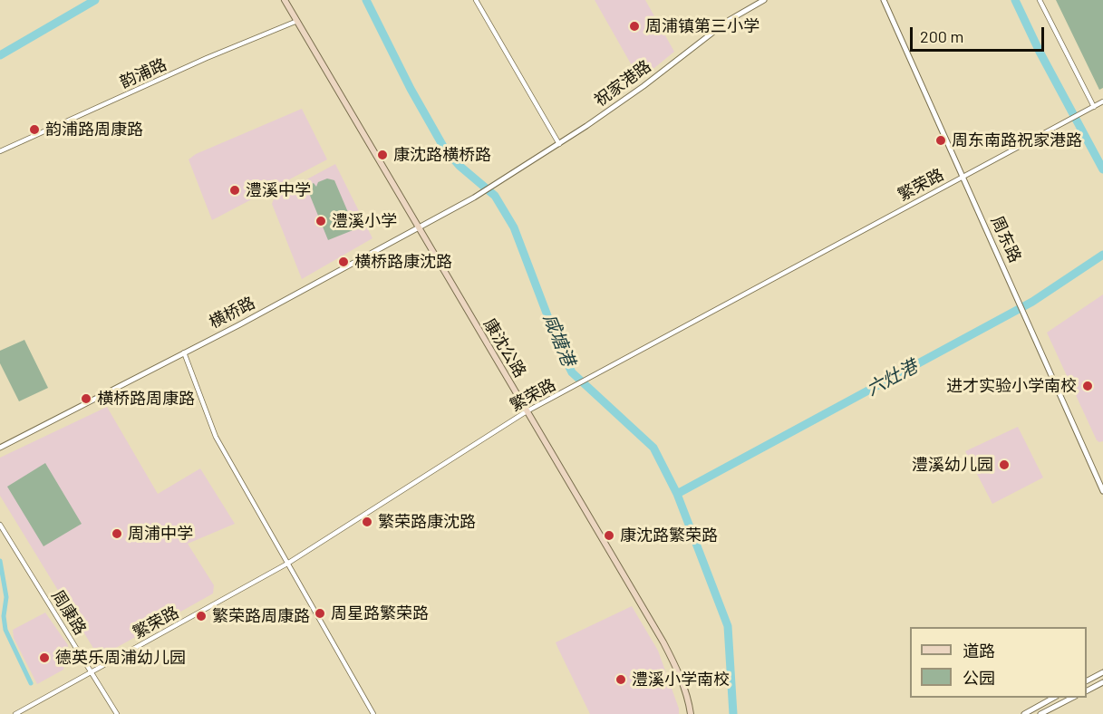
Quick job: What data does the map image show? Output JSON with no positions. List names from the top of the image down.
{
  "streets": {
    "main road": ["康沈公路"],
    "street": [
      "韵浦路",
      "祝家港路",
      "繁荣路",
      "周东路",
      "横桥路",
      "周康路"
    ]
  },
  "crossings": [
    ["韵浦路", "康沈公路"],
    ["祝家港路", "横桥路"],
    ["繁荣路", "周东路"],
    ["繁荣路", "康沈公路"],
    ["繁荣路", "周康路"],
    ["横桥路", "康沈公路"]
  ],
  "water": ["咸塘港", "六灶港"],
  "places": [
    "周浦镇第三小学",
    "韵浦路周康路",
    "周东南路祝家港路",
    "康沈路横桥路",
    "澧溪中学",
    "澧溪小学",
    "横桥路康沈路",
    "进才实验小学南校",
    "横桥路周康路",
    "澧溪幼儿园",
    "繁荣路康沈路",
    "周浦中学",
    "康沈路繁荣路",
    "周星路繁荣路",
    "繁荣路周康路",
    "德英乐周浦幼儿园",
    "澧溪小学南校"
  ],
  "legend": ["道路", "公园"],
  "scale_bar": "200 m"
}
